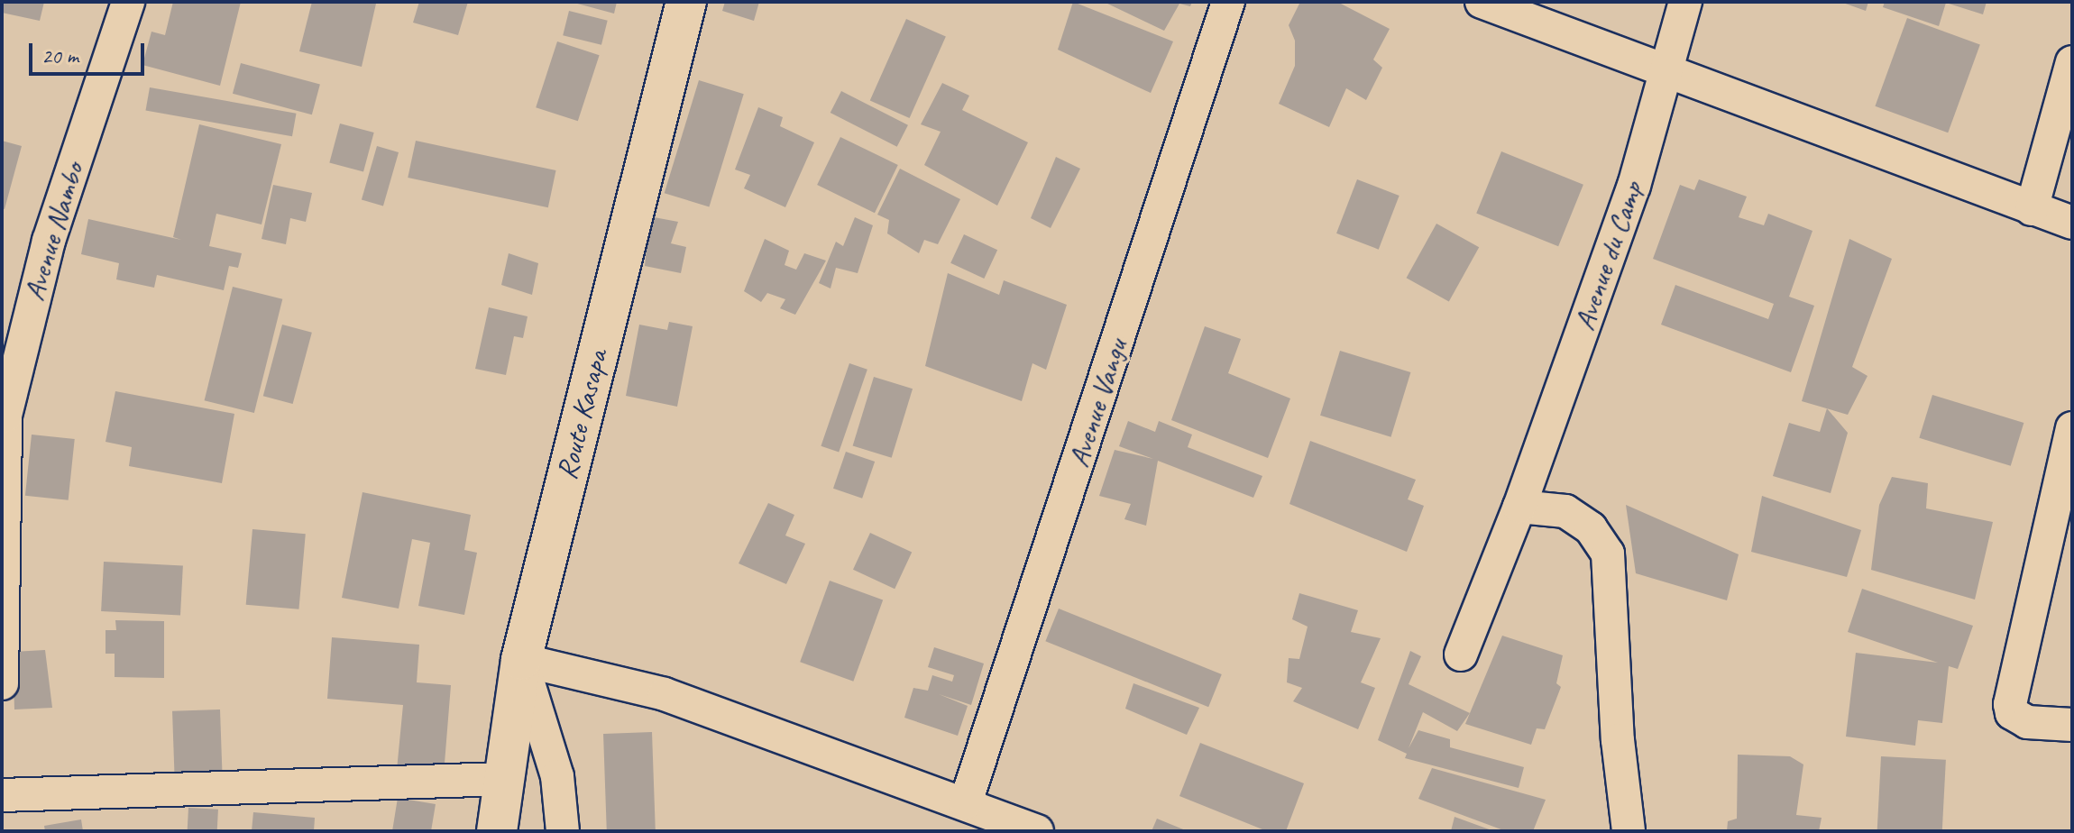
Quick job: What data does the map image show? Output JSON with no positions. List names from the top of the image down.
{
  "streets": {
    "main road": ["Route Kasapa"],
    "street": ["Avenue Nambo", "Avenue du Camp", "Avenue Vangu"]
  },
  "scale_bar": "20 m"
}
